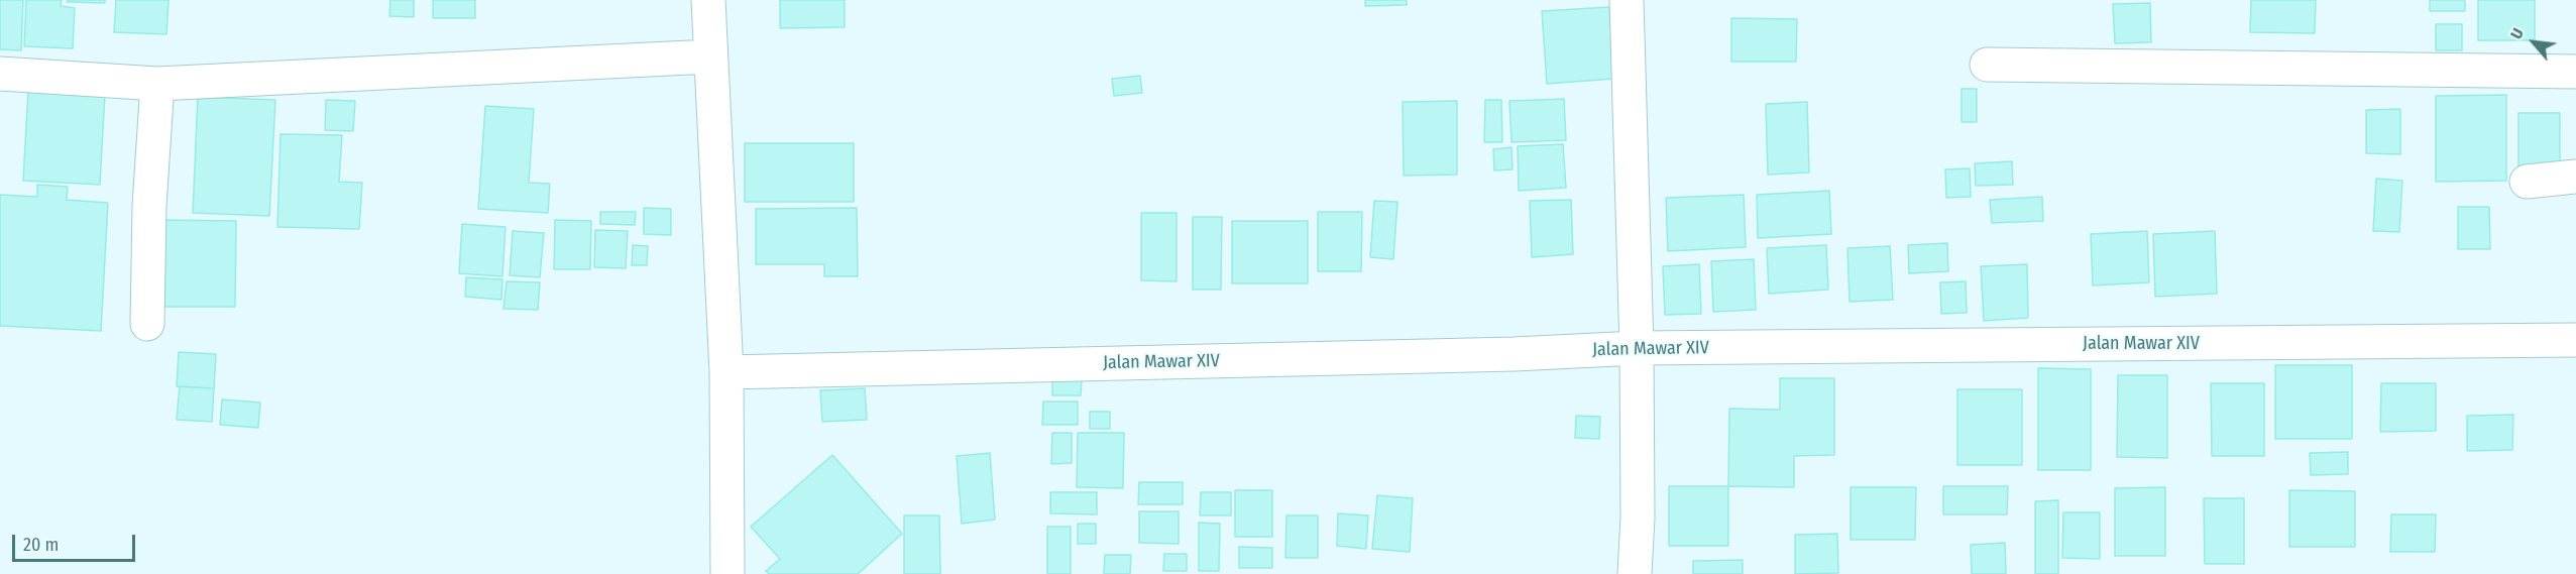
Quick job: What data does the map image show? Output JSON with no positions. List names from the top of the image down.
{
  "streets": {
    "street": ["Jalan Mawar XIV"]
  },
  "scale_bar": "20 m",
  "north": "top left"
}
